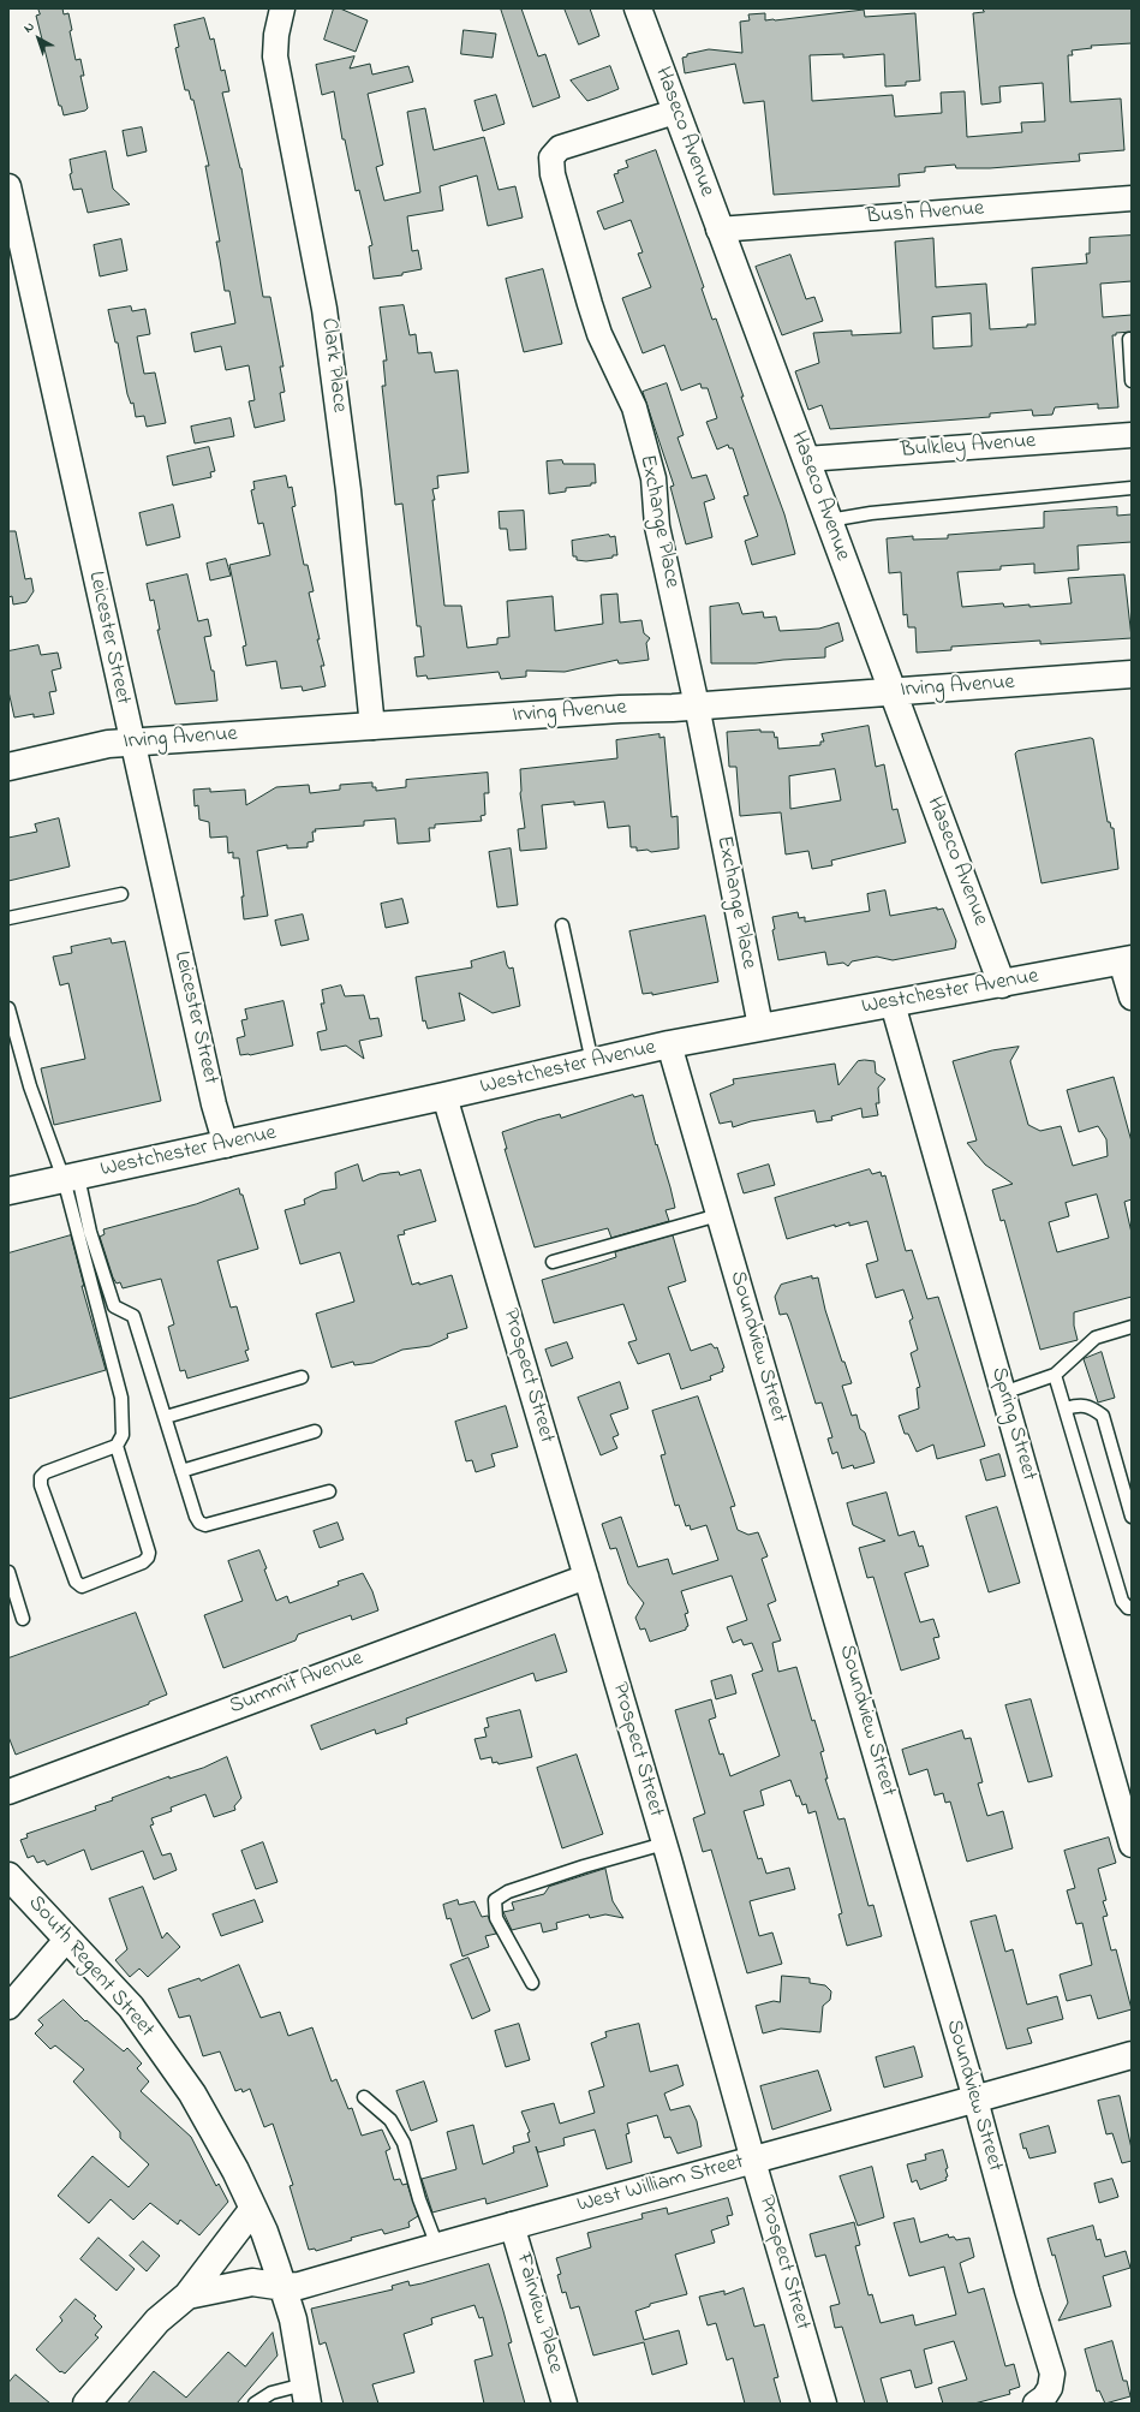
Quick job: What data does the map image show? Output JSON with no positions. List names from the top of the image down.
{
  "streets": {
    "street": [
      "Haseco Avenue",
      "Bush Avenue",
      "Clark Place",
      "Bulkley Avenue",
      "Exchange Place",
      "Leicester Street",
      "Irving Avenue",
      "Westchester Avenue",
      "Soundview Street",
      "Prospect Street",
      "Spring Street",
      "Summit Avenue",
      "South Regent Street",
      "West William Street",
      "Fairview Place"
    ]
  },
  "crossings": [
    ["Haseco Avenue", "Bush Avenue"],
    ["Haseco Avenue", "Bulkley Avenue"],
    ["Haseco Avenue", "Exchange Place"],
    ["Haseco Avenue", "Irving Avenue"],
    ["Haseco Avenue", "Westchester Avenue"],
    ["Clark Place", "Irving Avenue"],
    ["Exchange Place", "Irving Avenue"],
    ["Exchange Place", "Westchester Avenue"],
    ["Leicester Street", "Irving Avenue"],
    ["Leicester Street", "Westchester Avenue"],
    ["Westchester Avenue", "Soundview Street"],
    ["Westchester Avenue", "Prospect Street"],
    ["Westchester Avenue", "Spring Street"],
    ["Soundview Street", "West William Street"],
    ["Prospect Street", "Summit Avenue"],
    ["Prospect Street", "West William Street"],
    ["South Regent Street", "West William Street"],
    ["West William Street", "Fairview Place"]
  ],
  "north": "top left"
}
